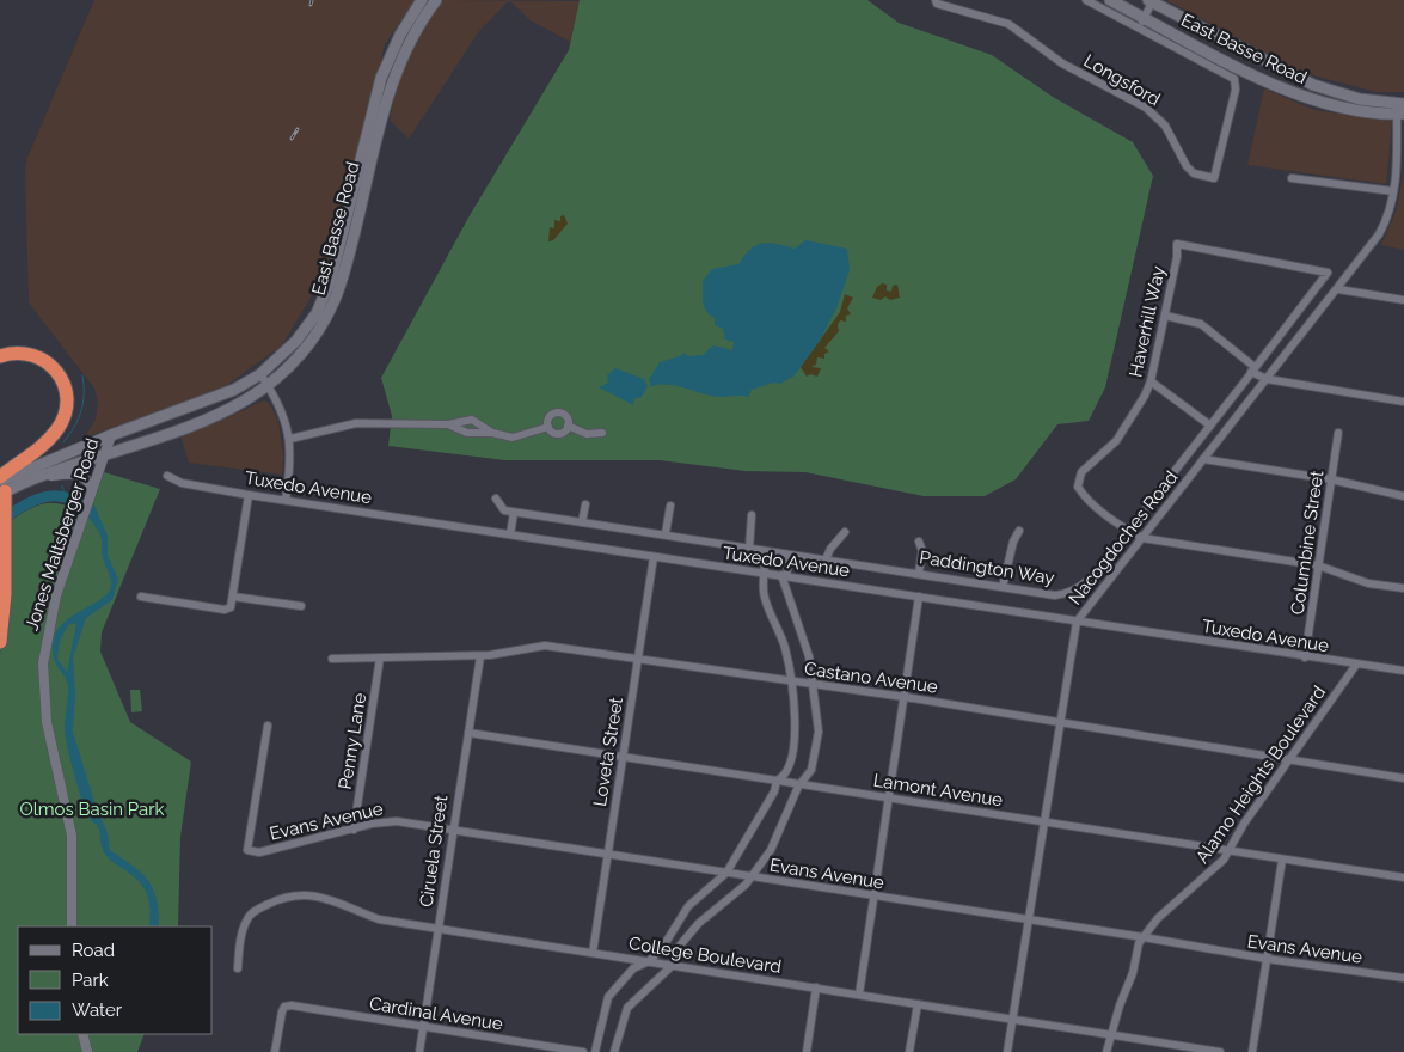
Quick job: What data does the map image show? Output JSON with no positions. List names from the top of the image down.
{
  "streets": {
    "main road": ["East Basse Road"],
    "street": [
      "Longsford",
      "Haverhill Way",
      "Tuxedo Avenue",
      "Jones Maltsberger Road",
      "Nacogdoches Road",
      "Columbine Street",
      "Paddington Way",
      "Castano Avenue",
      "Penny Lane",
      "Loveta Street",
      "Alamo Heights Boulevard",
      "Lamont Avenue",
      "Evans Avenue",
      "Ciruela Street",
      "College Boulevard",
      "Cardinal Avenue"
    ]
  },
  "crossings": [
    ["East Basse Road", "Jones Maltsberger Road"],
    ["East Basse Road", "Nacogdoches Road"],
    ["Haverhill Way", "Nacogdoches Road"],
    ["Haverhill Way", "Columbine Street"],
    ["Haverhill Way", "Paddington Way"],
    ["Tuxedo Avenue", "Nacogdoches Road"],
    ["Tuxedo Avenue", "Columbine Street"],
    ["Tuxedo Avenue", "Loveta Street"],
    ["Tuxedo Avenue", "Alamo Heights Boulevard"],
    ["Nacogdoches Road", "Castano Avenue"],
    ["Nacogdoches Road", "Lamont Avenue"],
    ["Nacogdoches Road", "Evans Avenue"],
    ["Nacogdoches Road", "College Boulevard"],
    ["Castano Avenue", "Penny Lane"],
    ["Castano Avenue", "Loveta Street"],
    ["Castano Avenue", "Alamo Heights Boulevard"],
    ["Castano Avenue", "Ciruela Street"],
    ["Penny Lane", "Evans Avenue"],
    ["Loveta Street", "Lamont Avenue"],
    ["Loveta Street", "Evans Avenue"],
    ["Loveta Street", "College Boulevard"],
    ["Alamo Heights Boulevard", "Lamont Avenue"],
    ["Alamo Heights Boulevard", "Evans Avenue"],
    ["Alamo Heights Boulevard", "College Boulevard"],
    ["Lamont Avenue", "Ciruela Street"],
    ["Evans Avenue", "Ciruela Street"],
    ["Ciruela Street", "College Boulevard"],
    ["Ciruela Street", "Cardinal Avenue"]
  ],
  "parks": ["Olmos Basin Park"],
  "legend": ["Road", "Park", "Water"]
}
